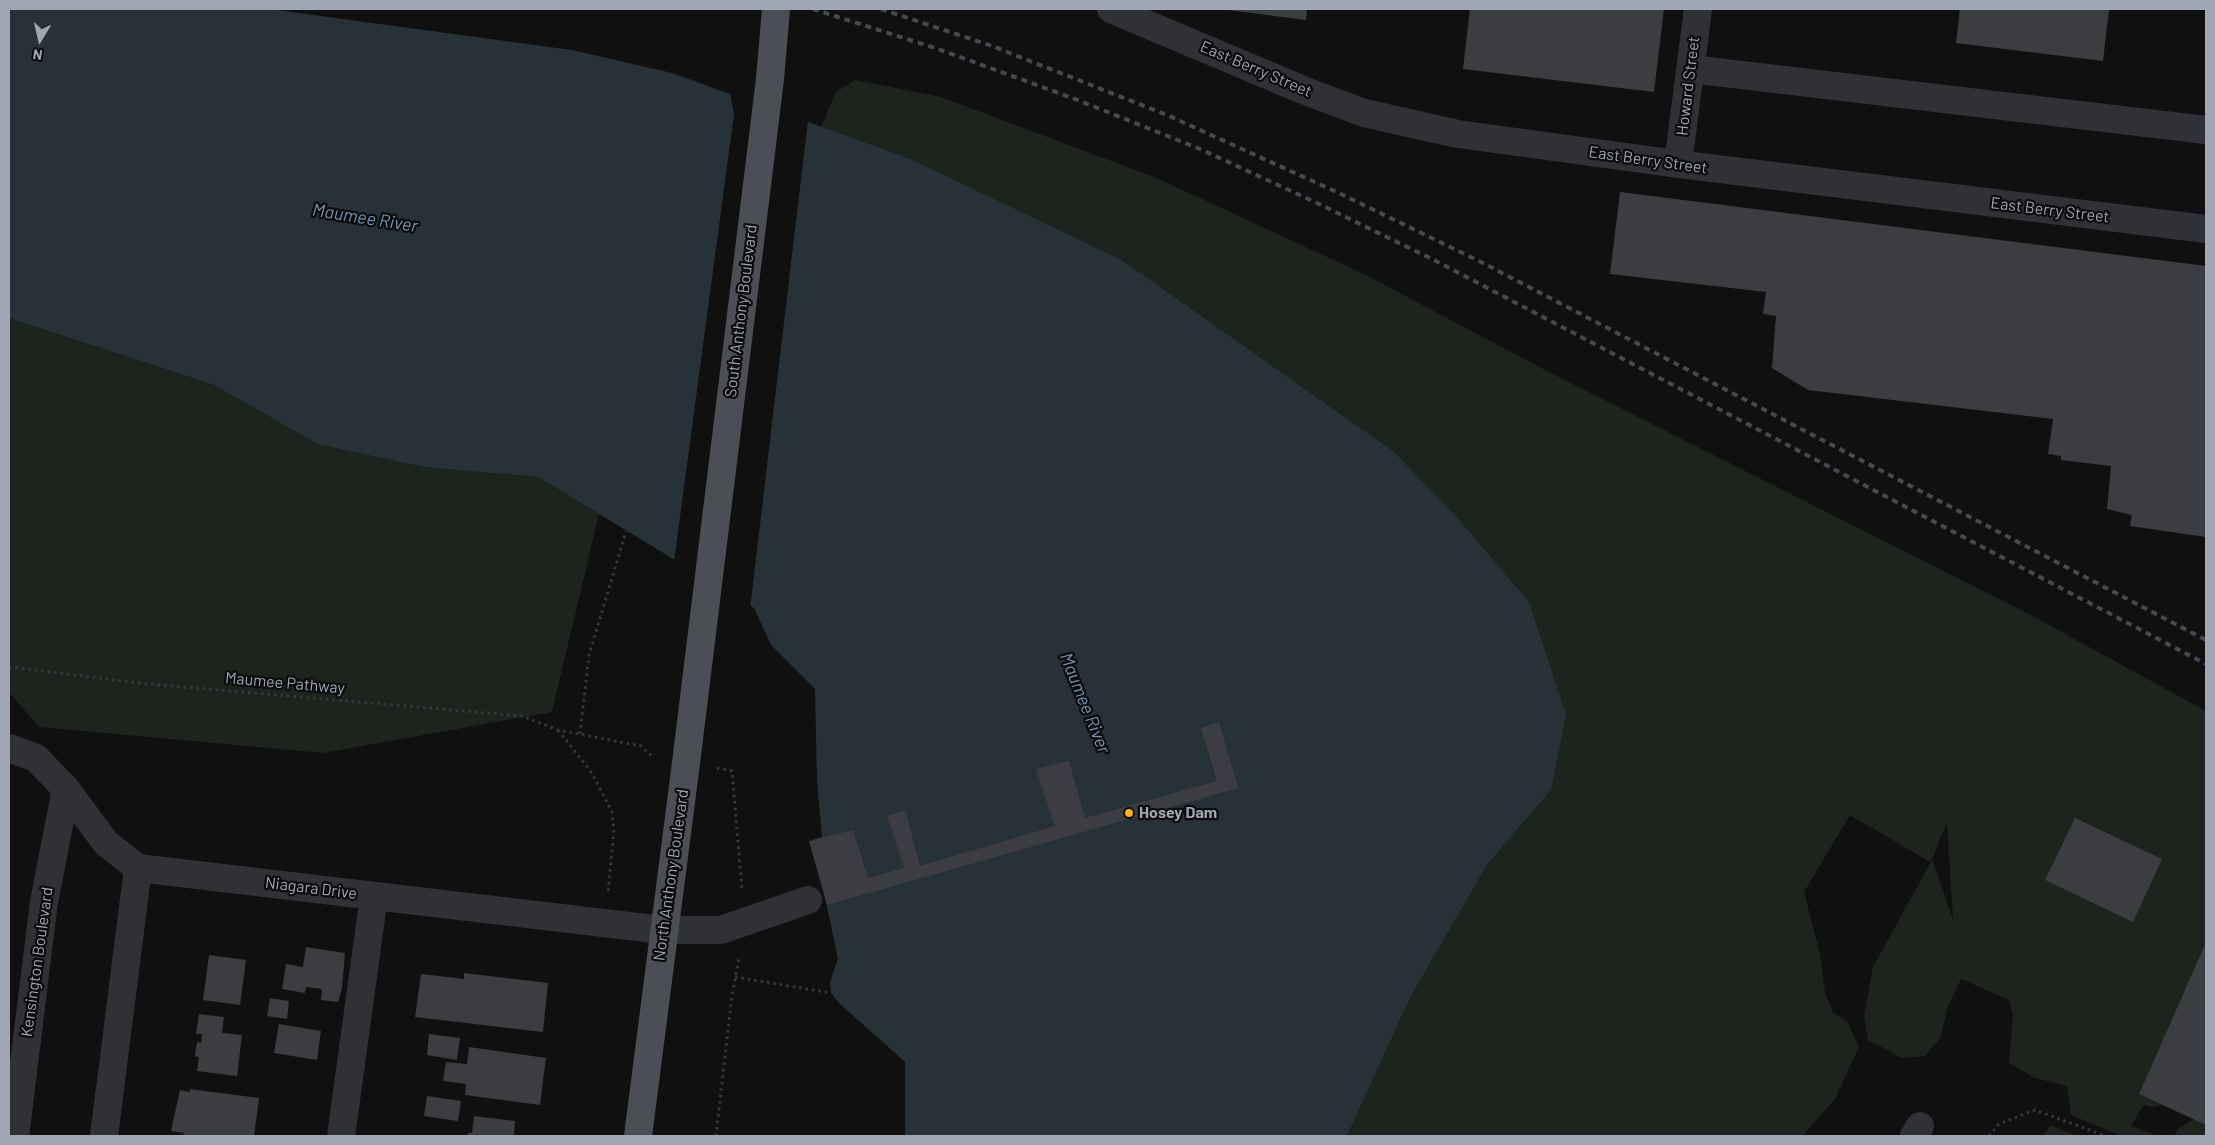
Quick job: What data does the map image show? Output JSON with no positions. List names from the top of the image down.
{
  "streets": {
    "main road": ["South Anthony Boulevard", "North Anthony Boulevard"],
    "street": [
      "East Berry Street",
      "Howard Street",
      "Niagara Drive",
      "Kensington Boulevard"
    ],
    "path": ["Maumee Pathway"]
  },
  "crossings": [
    ["East Berry Street", "Howard Street"],
    ["South Anthony Boulevard", "North Anthony Boulevard"],
    ["North Anthony Boulevard", "Niagara Drive"]
  ],
  "water": ["Maumee River"],
  "places": ["Hosey Dam"],
  "north": "bottom"
}
